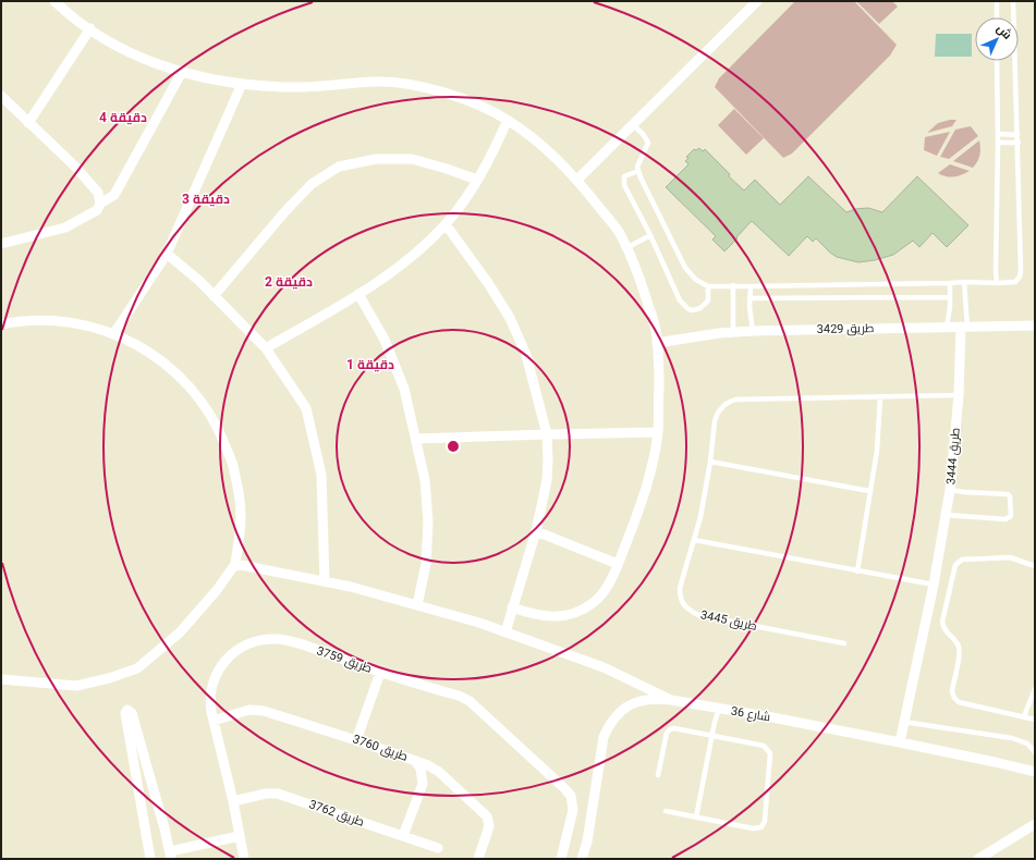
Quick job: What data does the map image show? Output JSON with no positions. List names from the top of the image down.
{
  "streets": {
    "street": [
      "طريق 3429",
      "طريق 3444",
      "طريق 3759",
      "شارع 36",
      "طريق 3760",
      "طريق 3762"
    ],
    "lane": ["طريق 3445"]
  },
  "crossings": [
    ["طريق 3429", "طريق 3444"],
    ["طريق 3444", "شارع 36"],
    ["طريق 3759", "طريق 3760"],
    ["طريق 3759", "طريق 3762"]
  ],
  "north": "top right",
  "rings": [
    "4 دقيقة",
    "3 دقيقة",
    "2 دقيقة",
    "1 دقيقة"
  ]
}
